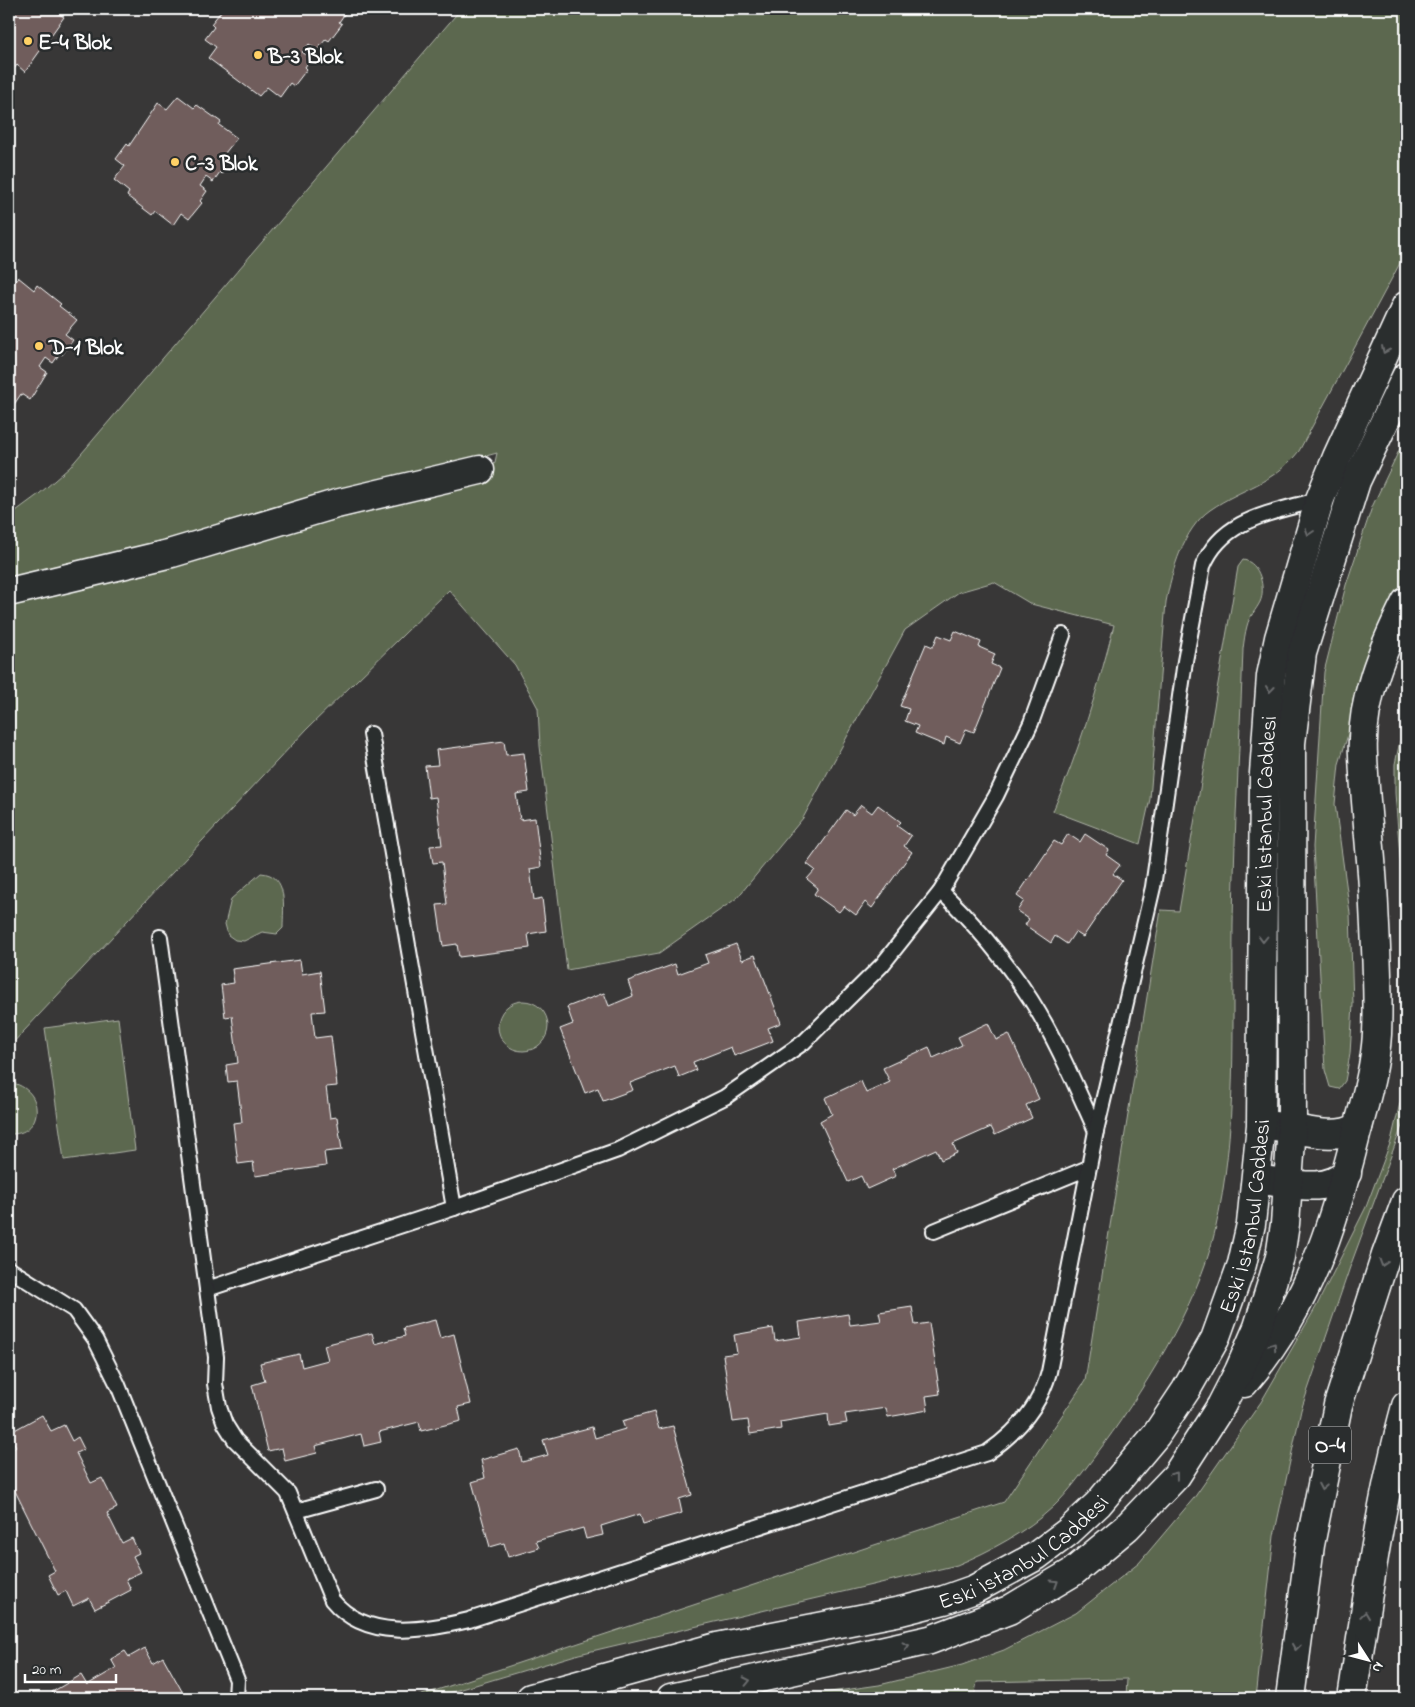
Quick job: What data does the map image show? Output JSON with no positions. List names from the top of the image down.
{
  "streets": {
    "main road": ["Eski İstanbul Caddesi", "O-4"]
  },
  "places": [
    "E-4 Blok",
    "B-3 Blok",
    "C-3 Blok",
    "D-1 Blok"
  ],
  "scale_bar": "20 m",
  "north": "bottom right"
}
